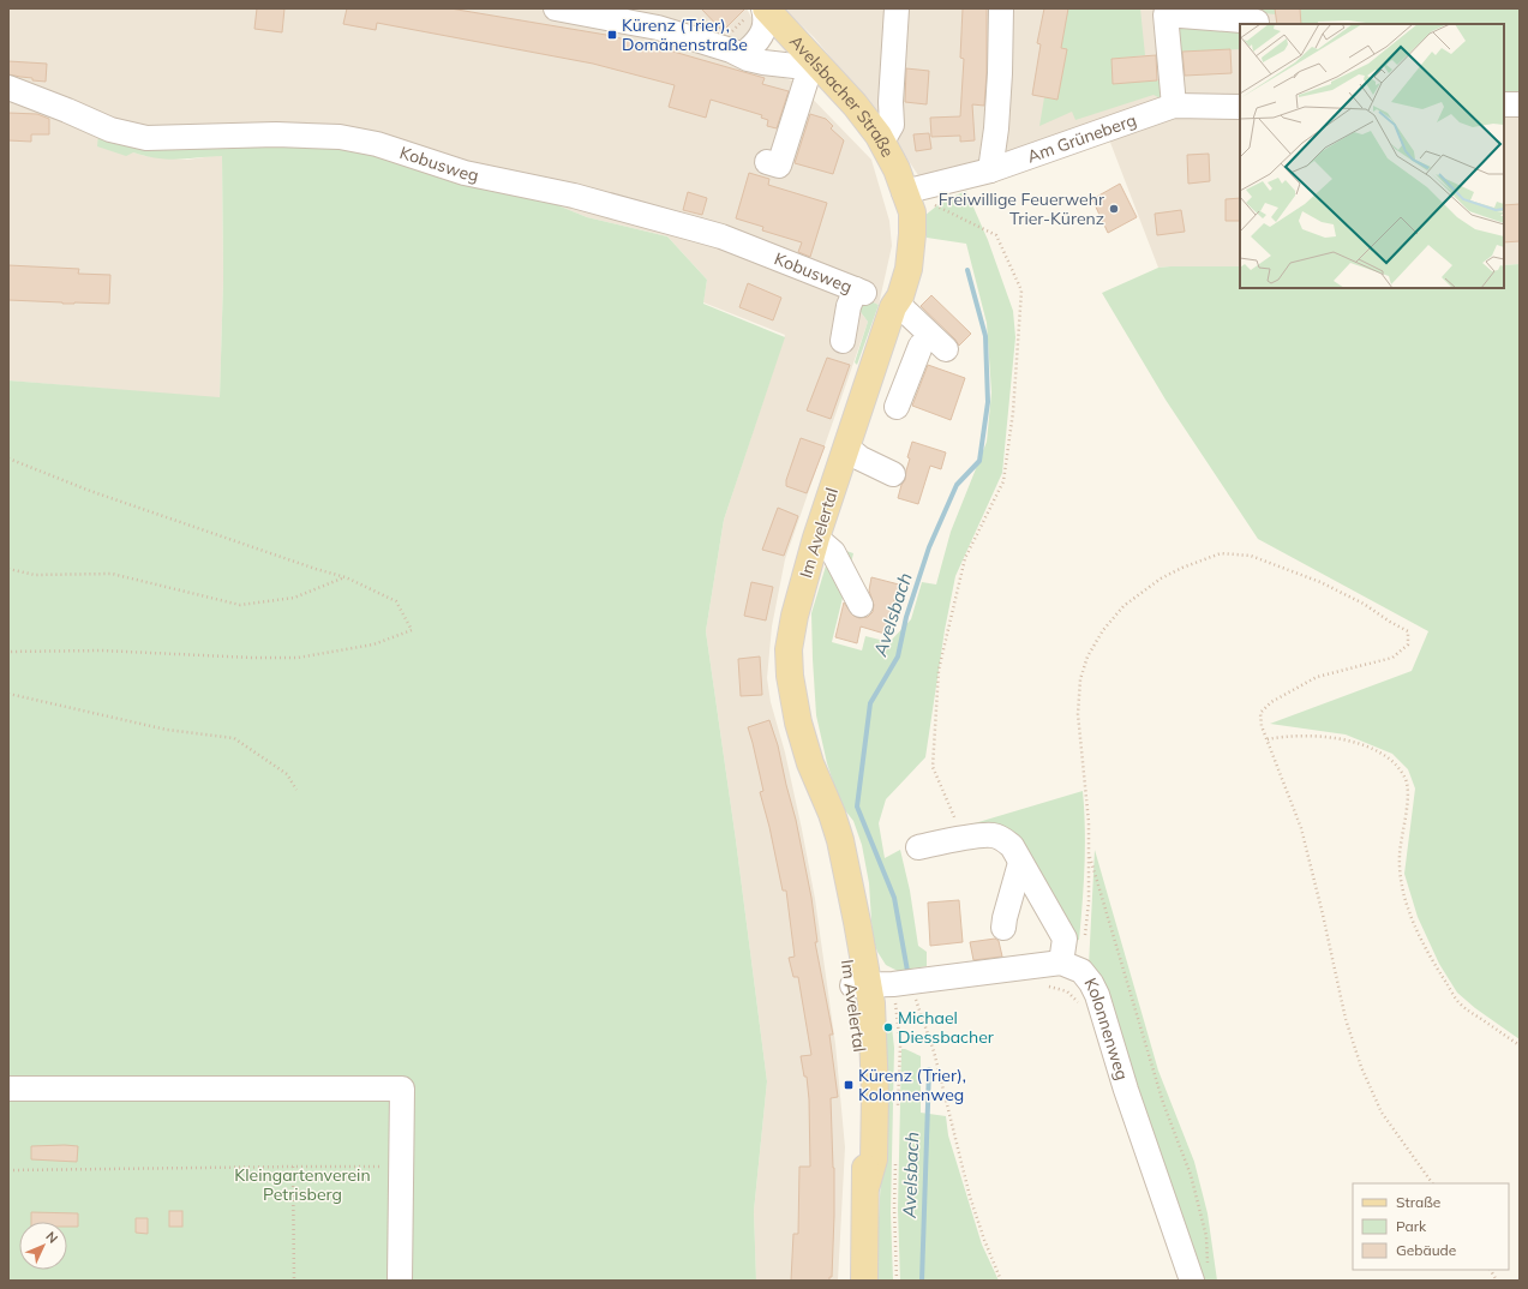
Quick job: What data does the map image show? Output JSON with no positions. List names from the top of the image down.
{
  "streets": {
    "main road": ["Avelsbacher Straße", "Im Avelertal"],
    "street": ["Am Grüneberg", "Kobusweg", "Kolonnenweg"]
  },
  "crossings": [
    ["Avelsbacher Straße", "Am Grüneberg"],
    ["Avelsbacher Straße", "Im Avelertal"],
    ["Am Grüneberg", "Im Avelertal"],
    ["Im Avelertal", "Kolonnenweg"]
  ],
  "water": ["Avelsbach"],
  "parks": ["Kleingartenverein Petrisberg"],
  "places": {
    "transit": ["Kürenz (Trier), Domänenstraße", "Kürenz (Trier), Kolonnenweg"],
    "other": ["Freiwillige Feuerwehr Trier-Kürenz", "Michael Diessbacher"]
  },
  "legend": ["Straße", "Park", "Gebäude"],
  "north": "top right"
}
